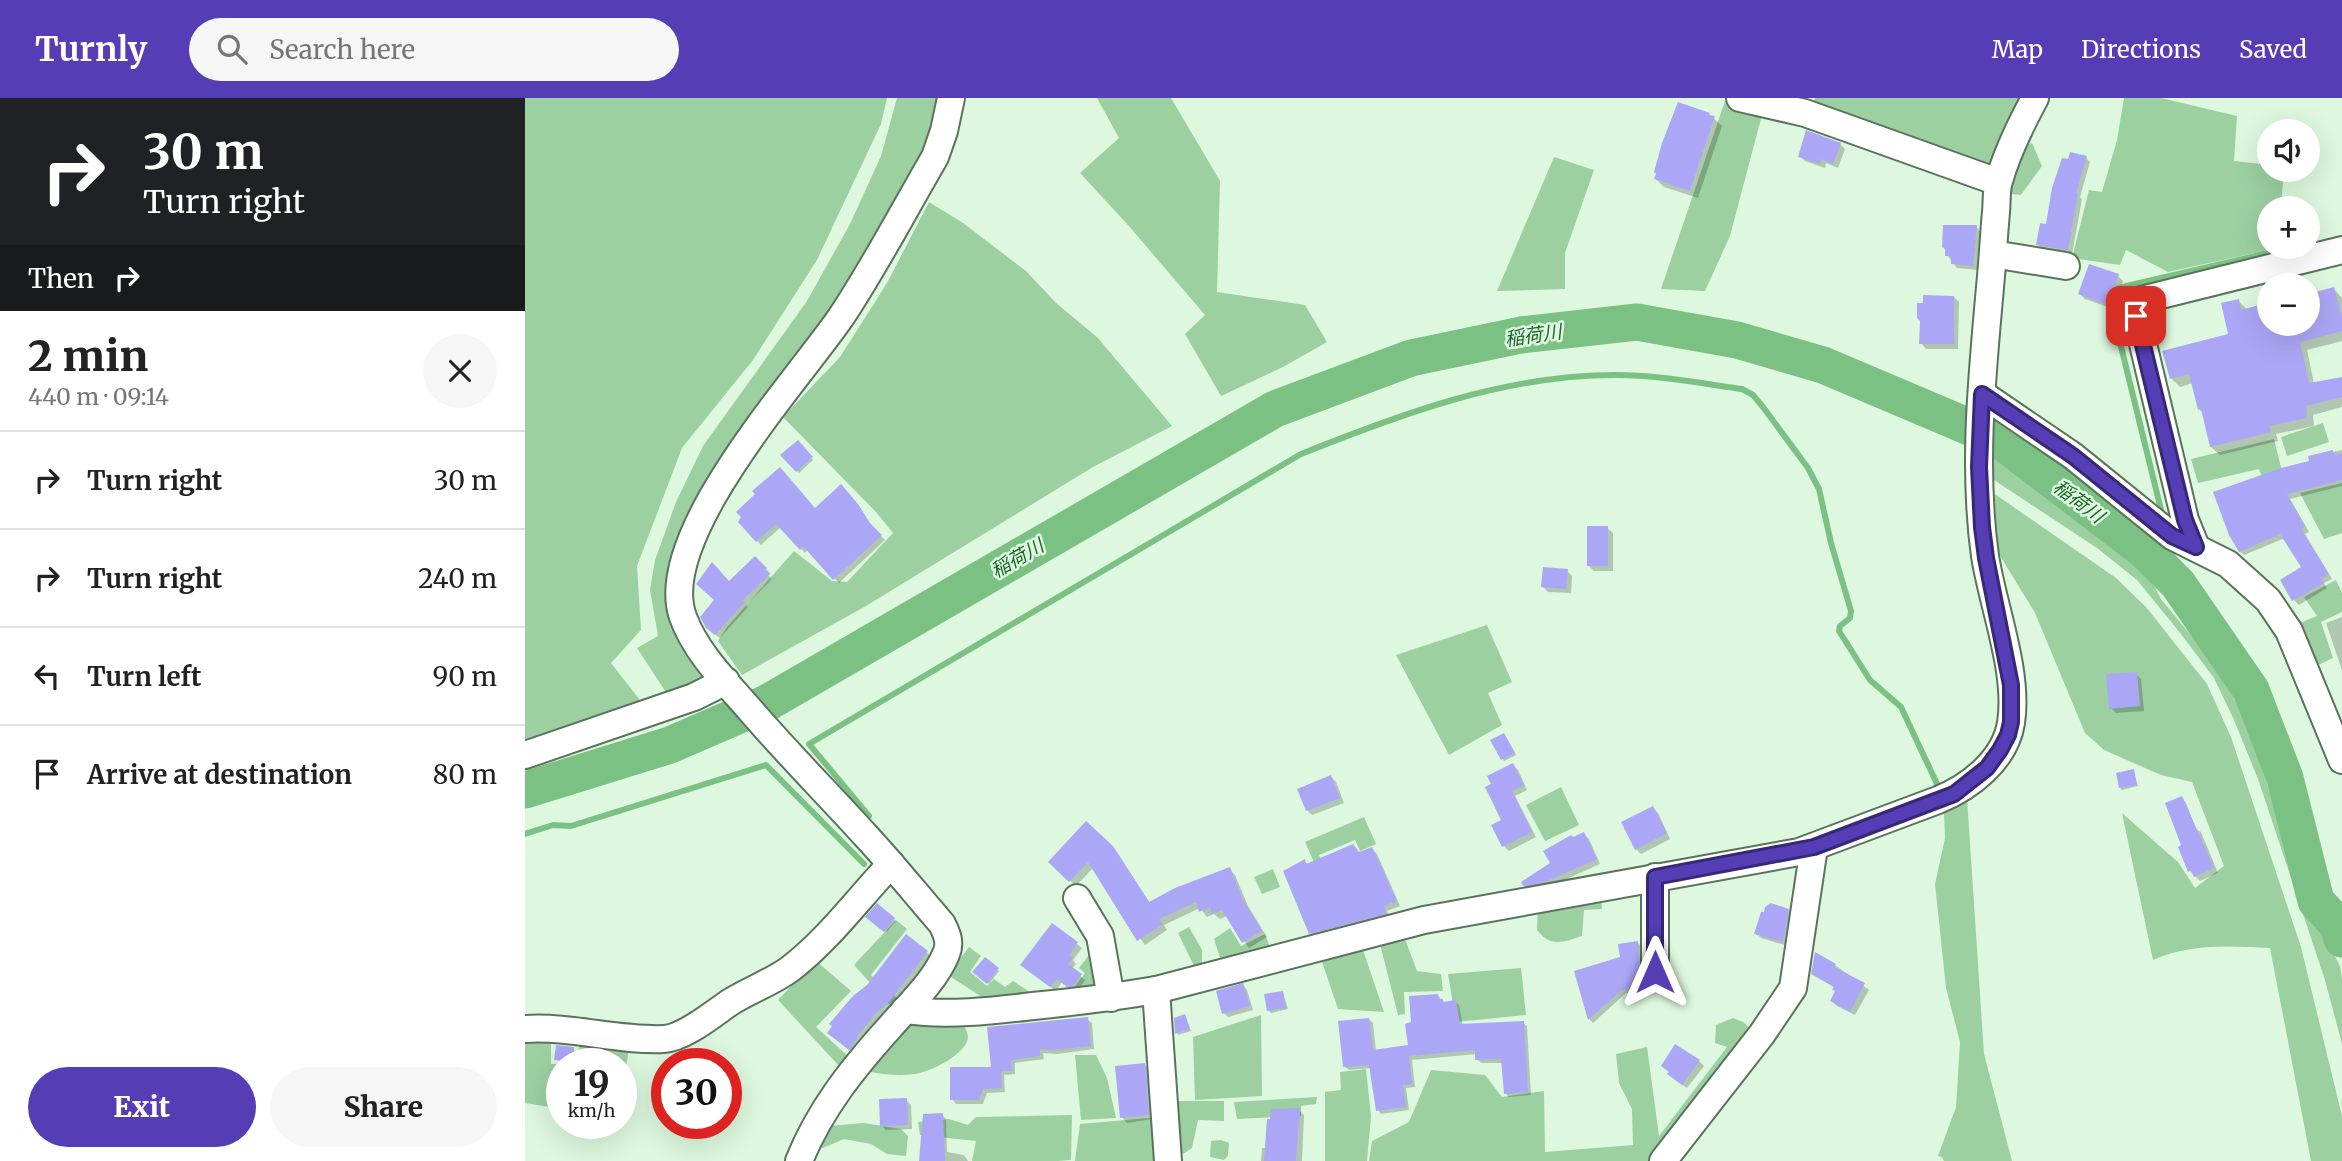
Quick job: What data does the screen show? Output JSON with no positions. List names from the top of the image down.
{
  "water": ["稲荷川"],
  "page": {
    "header": "Turnly",
    "search": "Search here",
    "nav": ["Map", "Directions", "Saved"],
    "turn": ["30 m", "Turn right"],
    "map_buttons": ["+", "−"],
    "then": "Then",
    "heading": ["2 min", "440 m · 09:14"],
    "list": [
      {
        "name": "Turn right",
        "value": "30 m"
      },
      {
        "name": "Turn right",
        "value": "240 m"
      },
      {
        "name": "Turn left",
        "value": "90 m"
      },
      {
        "name": "Arrive at destination",
        "value": "80 m"
      }
    ],
    "speed": "19 km/h",
    "limit": "30",
    "buttons": ["Exit", "Share"]
  }
}
